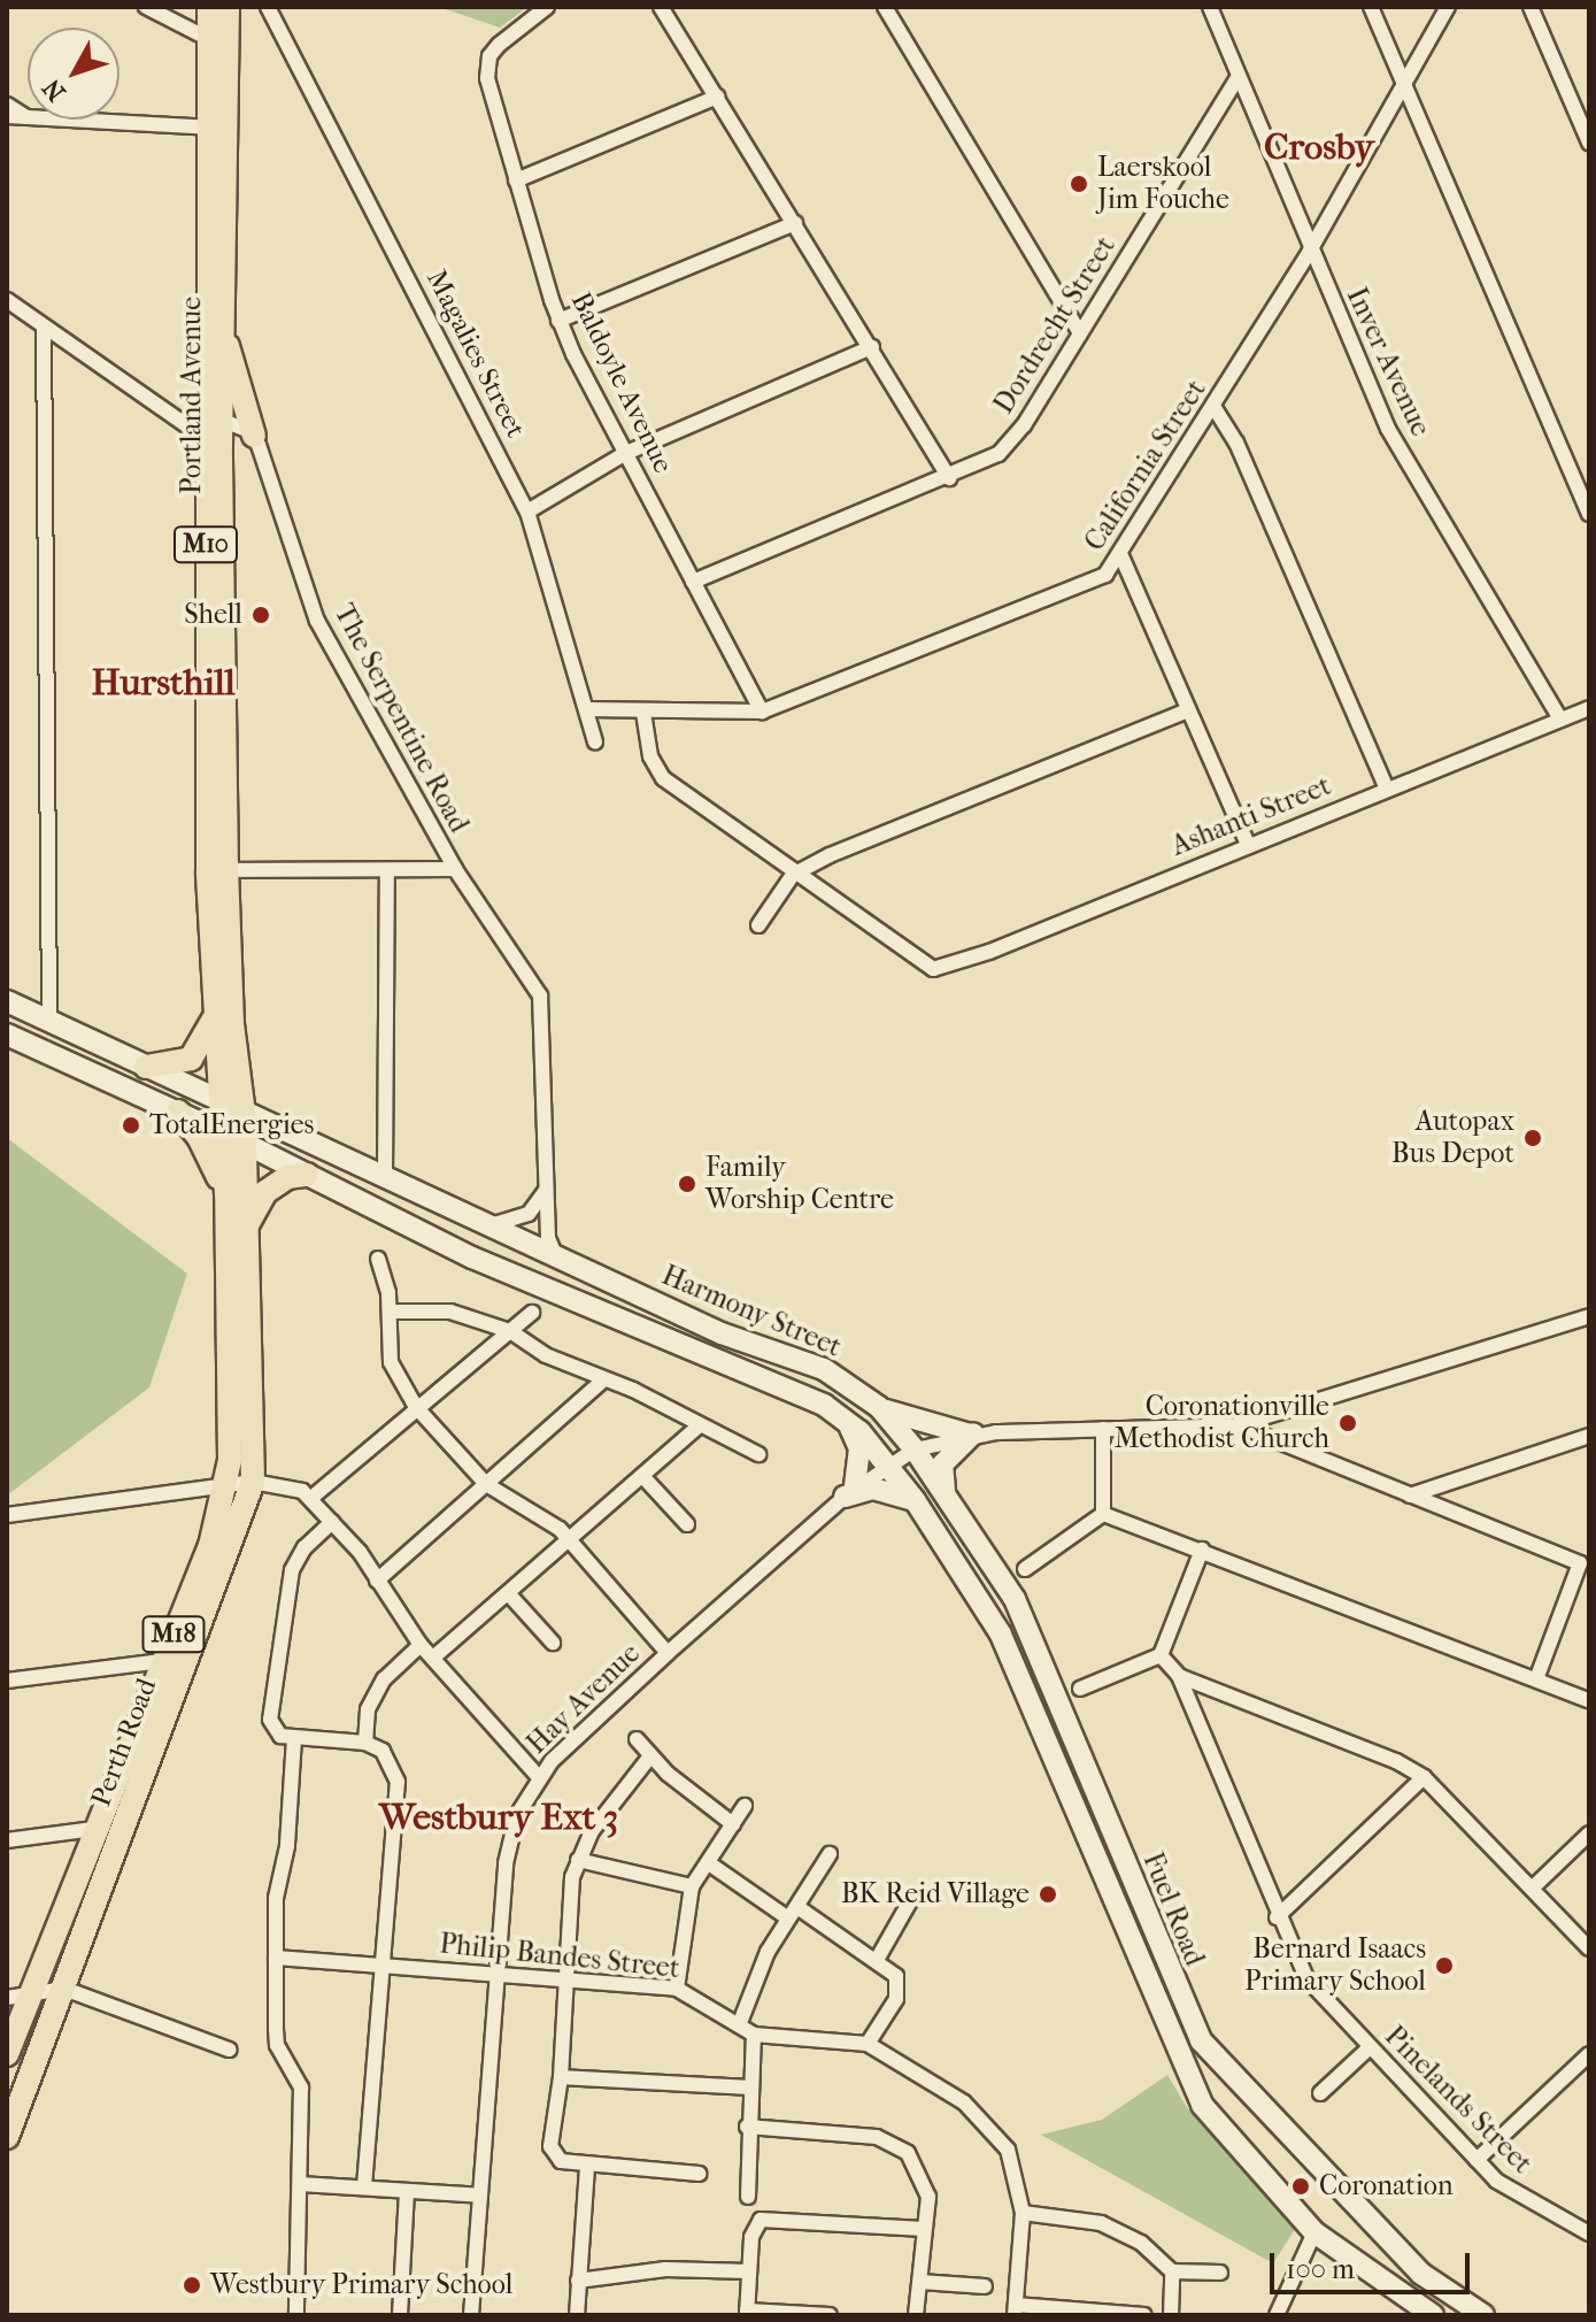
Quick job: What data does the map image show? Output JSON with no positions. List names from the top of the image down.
{
  "streets": {
    "main road": [
      "Portland Avenue",
      "M10",
      "Harmony Street",
      "M18",
      "Perth Road",
      "Fuel Road"
    ],
    "street": [
      "Dordrecht Street",
      "Magalies Street",
      "Inver Avenue",
      "Baldoyle Avenue",
      "California Street",
      "The Serpentine Road",
      "Ashanti Street",
      "Hay Avenue",
      "Philip Bandes Street",
      "Pinelands Street"
    ]
  },
  "crossings": [
    ["Dordrecht Street", "Inver Avenue"],
    ["Dordrecht Street", "Baldoyle Avenue"],
    ["Magalies Street", "California Street"],
    ["Inver Avenue", "California Street"],
    ["Inver Avenue", "Ashanti Street"],
    ["Baldoyle Avenue", "California Street"],
    ["Portland Avenue", "Harmony Street"],
    ["Portland Avenue", "Perth Road"],
    ["The Serpentine Road", "Harmony Street"],
    ["Harmony Street", "Hay Avenue"],
    ["Harmony Street", "Perth Road"],
    ["Harmony Street", "Fuel Road"],
    ["Hay Avenue", "Fuel Road"],
    ["Hay Avenue", "Philip Bandes Street"]
  ],
  "districts": ["Crosby", "Hursthill", "Westbury Ext 3"],
  "places": [
    "Laerskool Jim Fouche",
    "Shell",
    "TotalEnergies",
    "Autopax Bus Depot",
    "Family Worship Centre",
    "Coronationville Methodist Church",
    "BK Reid Village",
    "Bernard Isaacs Primary School",
    "Coronation",
    "Westbury Primary School"
  ],
  "scale_bar": "100 m",
  "north": "bottom left"
}
